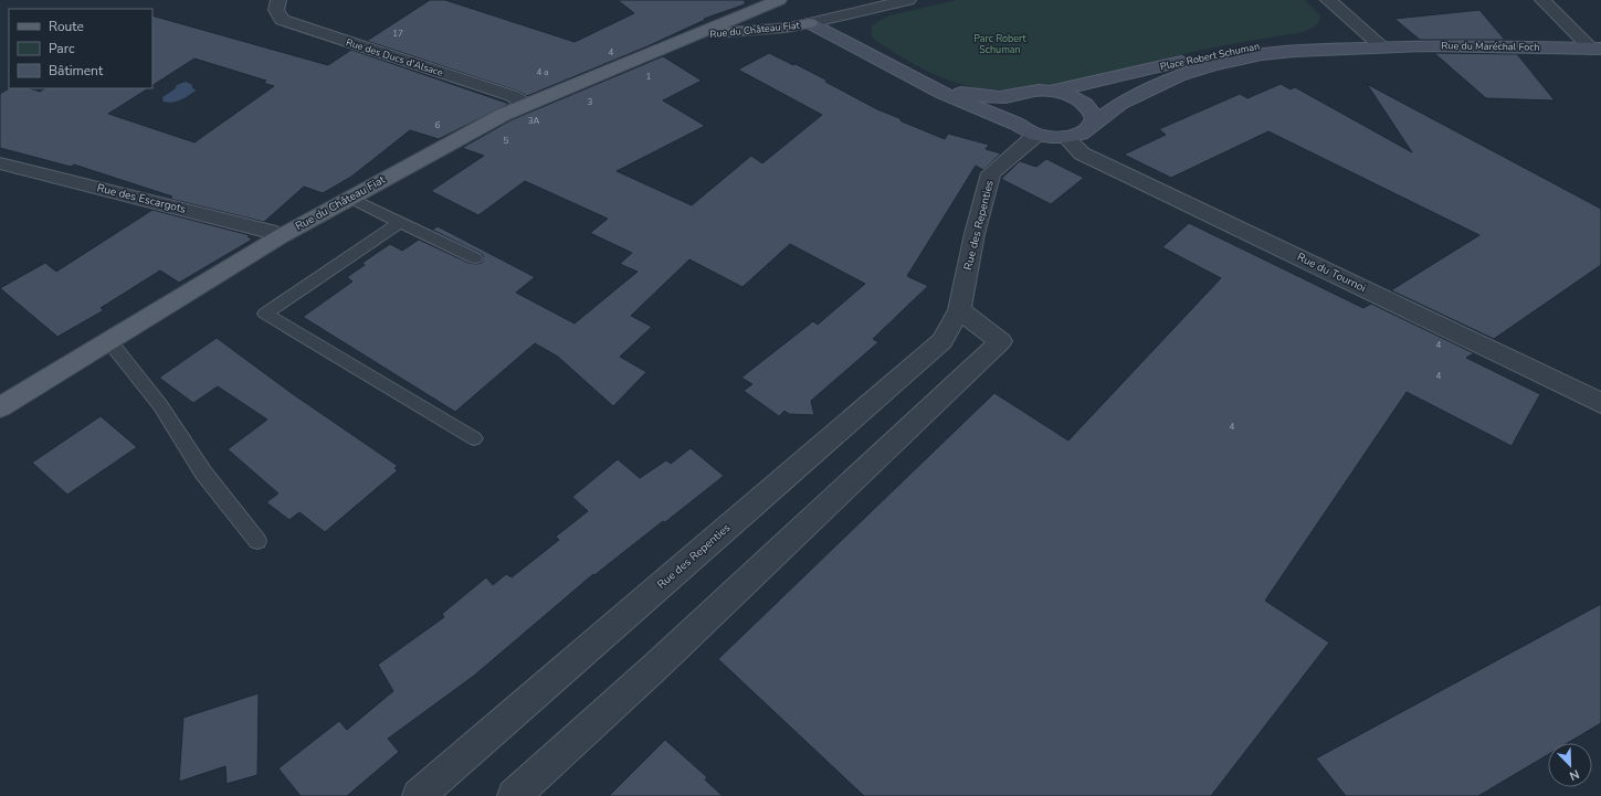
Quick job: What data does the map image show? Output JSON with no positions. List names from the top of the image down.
{
  "streets": {
    "main road": ["Rue du Château Fiat"],
    "street": [
      "Rue du Maréchal Foch",
      "Place Robert Schuman",
      "Rue des Ducs d'Alsace",
      "Rue des Escargots",
      "Rue des Repenties",
      "Rue du Tournoi"
    ]
  },
  "crossings": [
    ["Rue du Château Fiat", "Place Robert Schuman"],
    ["Rue du Château Fiat", "Rue des Ducs d'Alsace"],
    ["Rue du Château Fiat", "Rue des Escargots"],
    ["Rue du Maréchal Foch", "Place Robert Schuman"],
    ["Place Robert Schuman", "Rue des Repenties"],
    ["Place Robert Schuman", "Rue du Tournoi"]
  ],
  "parks": ["Parc Robert Schuman"],
  "house_numbers": [
    "17",
    "4",
    "4 a",
    "1",
    "3",
    "3A",
    "6",
    "5",
    "4",
    "4",
    "4"
  ],
  "legend": ["Route", "Parc", "Bâtiment"],
  "north": "bottom right"
}
